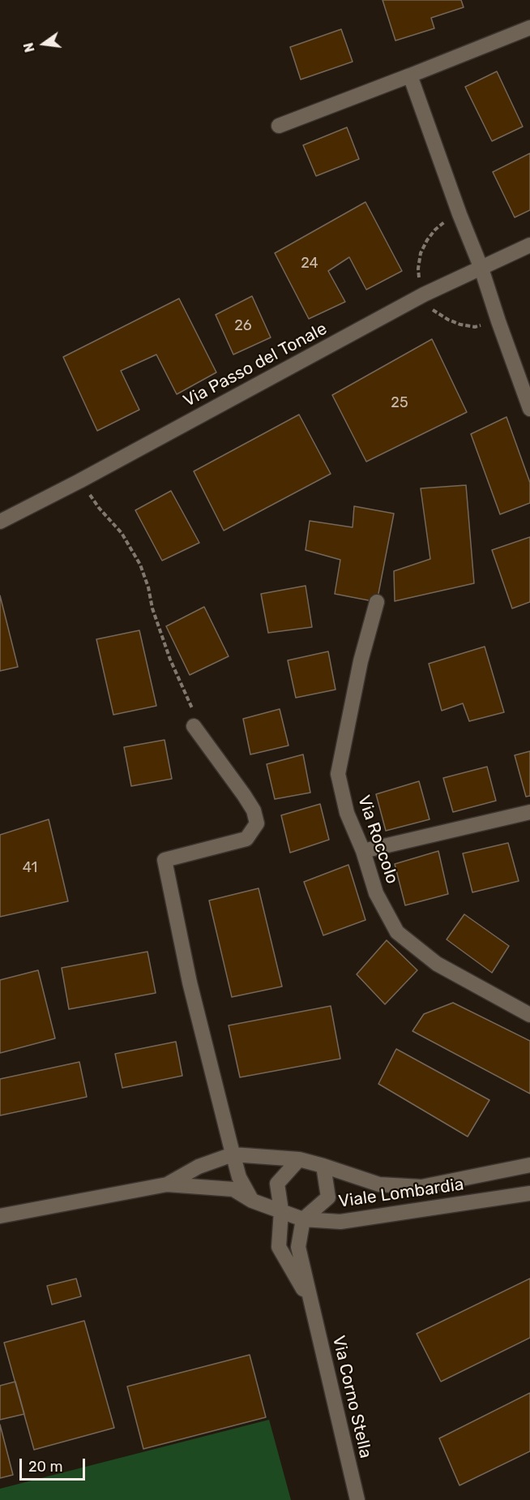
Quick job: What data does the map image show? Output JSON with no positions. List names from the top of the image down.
{
  "streets": {
    "street": [
      "Via Passo del Tonale",
      "Via Roccolo",
      "Viale Lombardia",
      "Via Corno Stella"
    ]
  },
  "crossings": [
    ["Viale Lombardia", "Via Corno Stella"]
  ],
  "house_numbers": [
    "24",
    "26",
    "25",
    "41"
  ],
  "scale_bar": "20 m",
  "north": "left"
}
